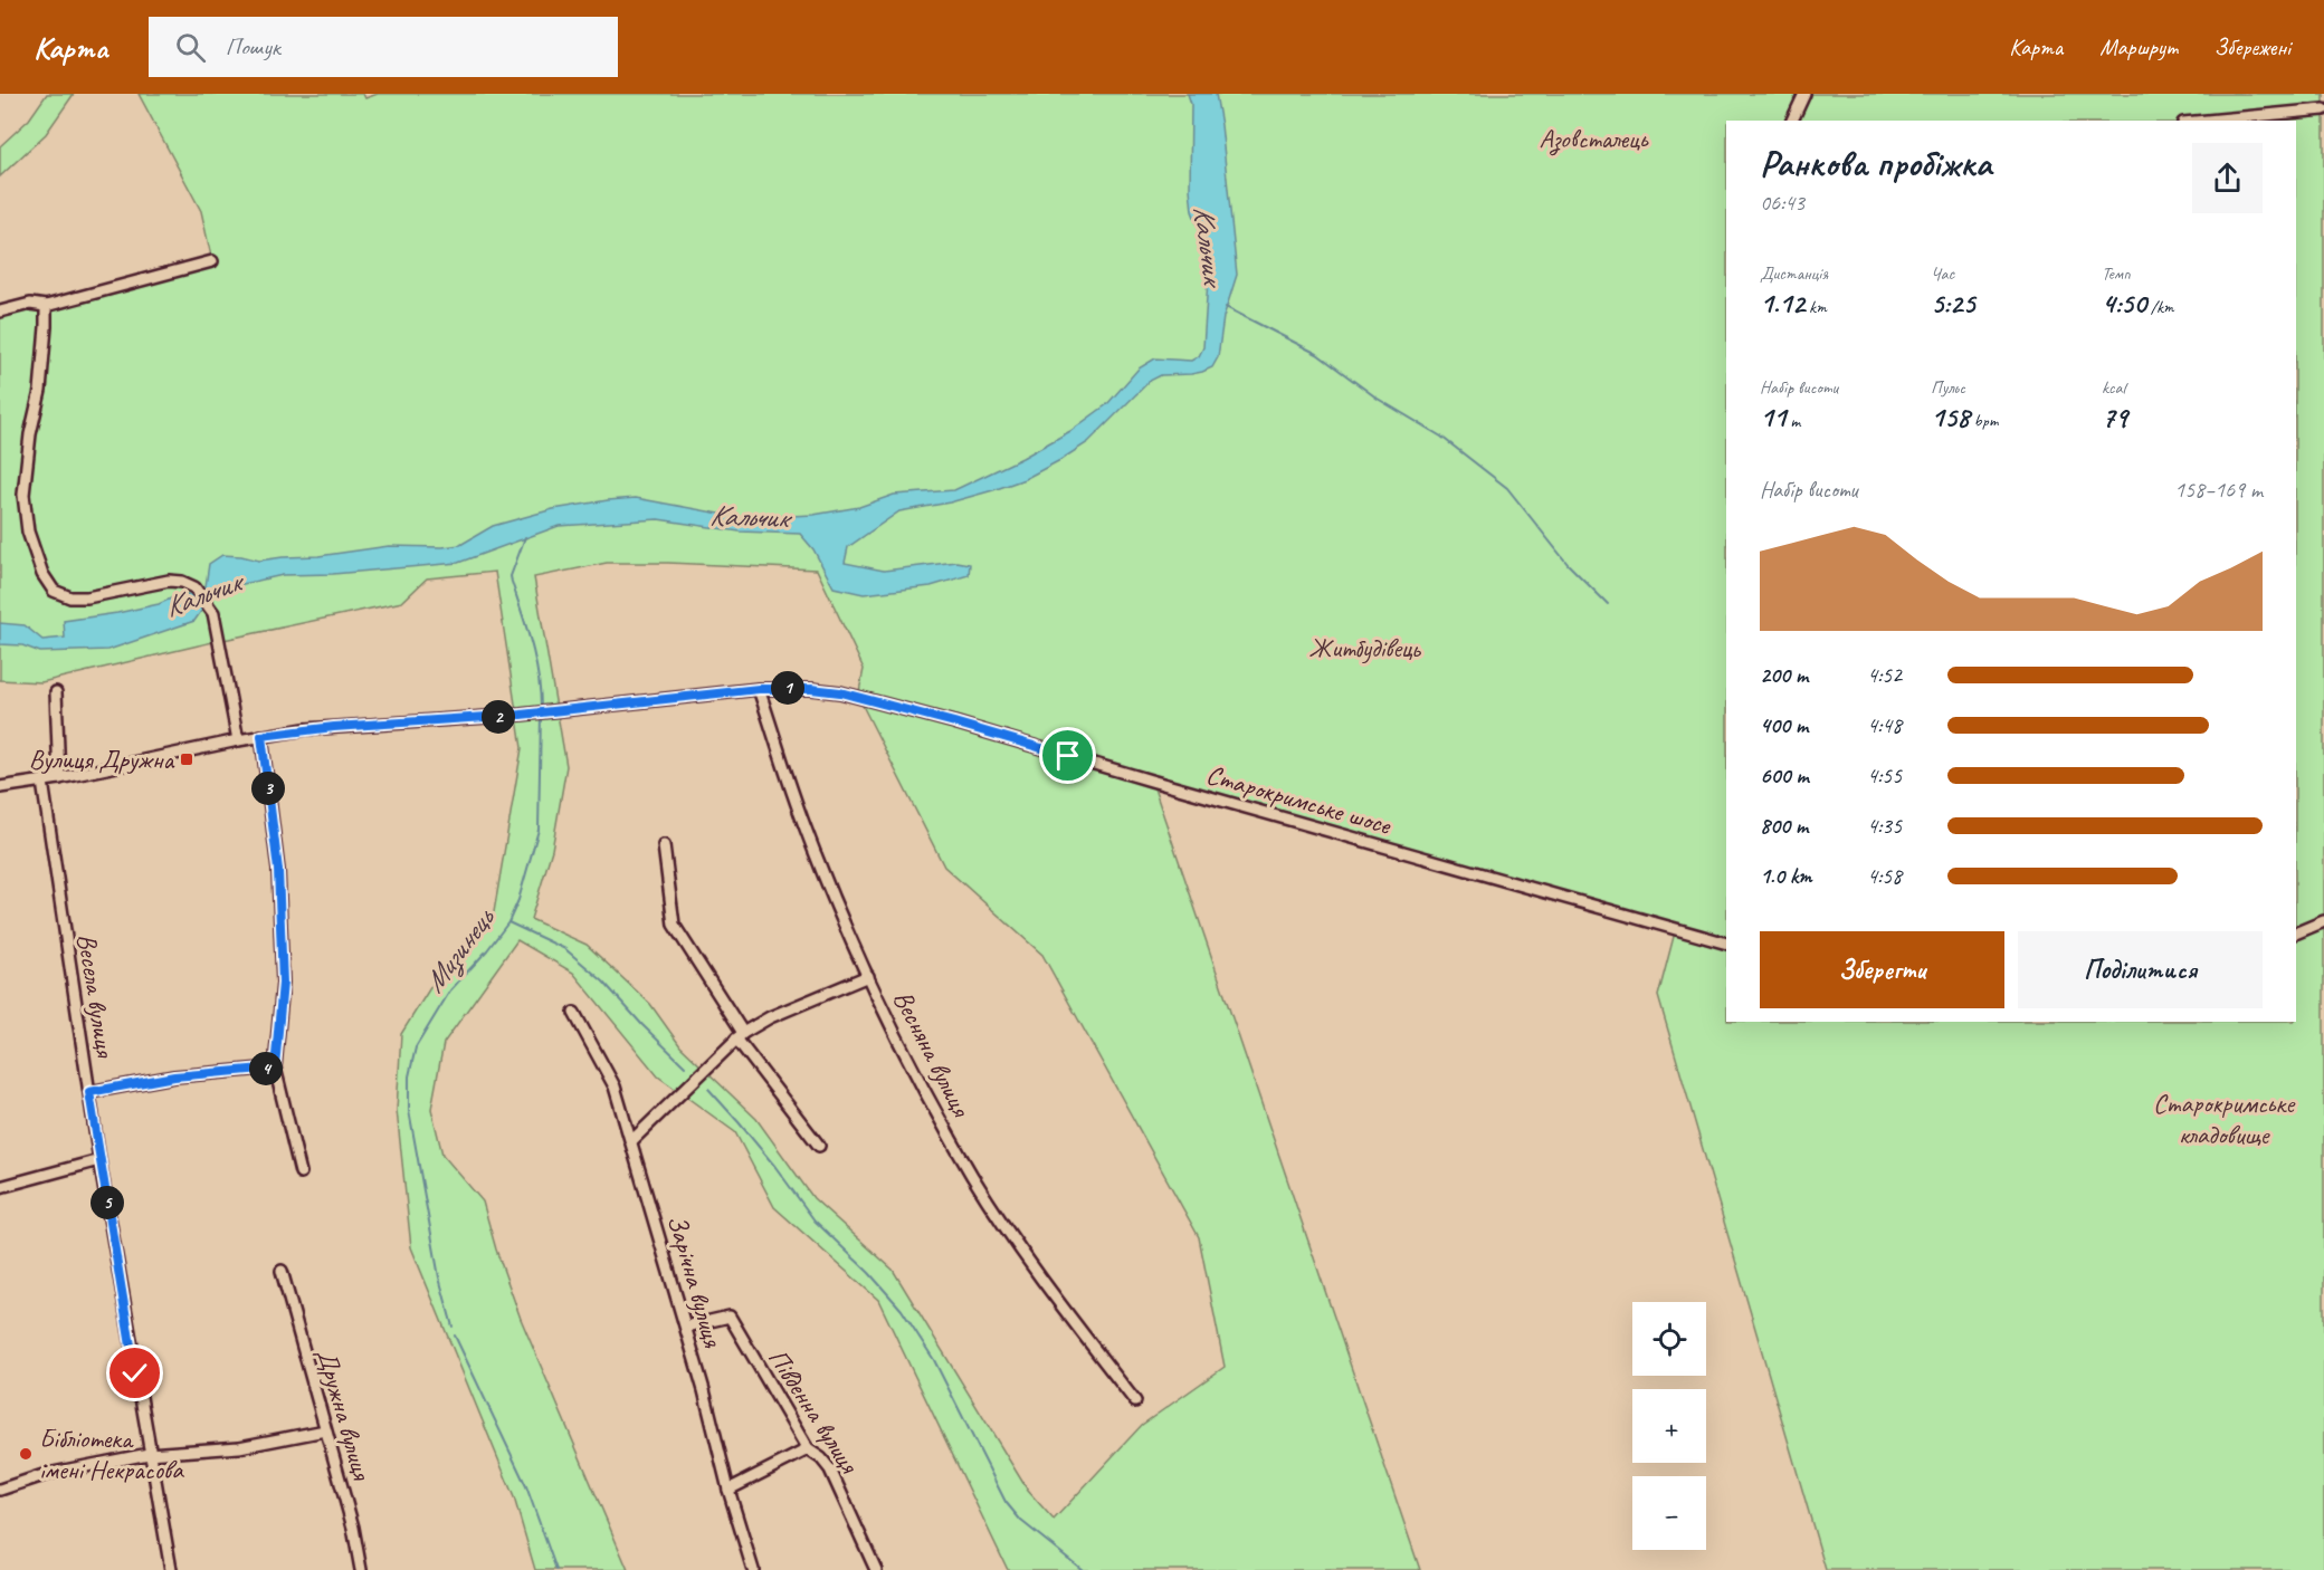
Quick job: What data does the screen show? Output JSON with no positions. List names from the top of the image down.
{
  "streets": {
    "street": [
      "Старокримське шосе",
      "Весела вулиця",
      "Весняна вулиця",
      "Зарічна вулиця",
      "Південна вулиця",
      "Дружна вулиця"
    ]
  },
  "crossings": [
    ["Старокримське шосе", "Весела вулиця"],
    ["Старокримське шосе", "Весняна вулиця"],
    ["Зарічна вулиця", "Південна вулиця"]
  ],
  "water": ["Кальчик", "Мизинець"],
  "parks": ["Азовсталець", "Житбудівець", "Старокримське кладовище"],
  "places": {
    "transit": ["Вулиця Дружна"],
    "other": ["Бібліотека імені Некрасова"]
  },
  "page": {
    "header": "Карта",
    "search": "Пошук",
    "nav": ["Карта", "Маршрут", "Збережені"],
    "heading": ["Ранкова пробіжка", "06:43"],
    "stats": [
      ["Дистанція", "1.12 km"],
      ["Час", "5:25"],
      ["Темп", "4:50 /km"],
      ["Набір висоти", "11 m"],
      ["Пульс", "158 bpm"],
      ["kcal", "79"]
    ],
    "chart": ["Набір висоти", "158–169 m"],
    "list": [
      {
        "name": "200 m",
        "note": "4:52"
      },
      {
        "name": "400 m",
        "note": "4:48"
      },
      {
        "name": "600 m",
        "note": "4:55"
      },
      {
        "name": "800 m",
        "note": "4:35"
      },
      {
        "name": "1.0 km",
        "note": "4:58"
      }
    ],
    "pins": [
      "1",
      "2",
      "3",
      "4",
      "5"
    ],
    "buttons": ["Зберегти", "Поділитися"],
    "map_buttons": ["+", "−"]
  }
}
